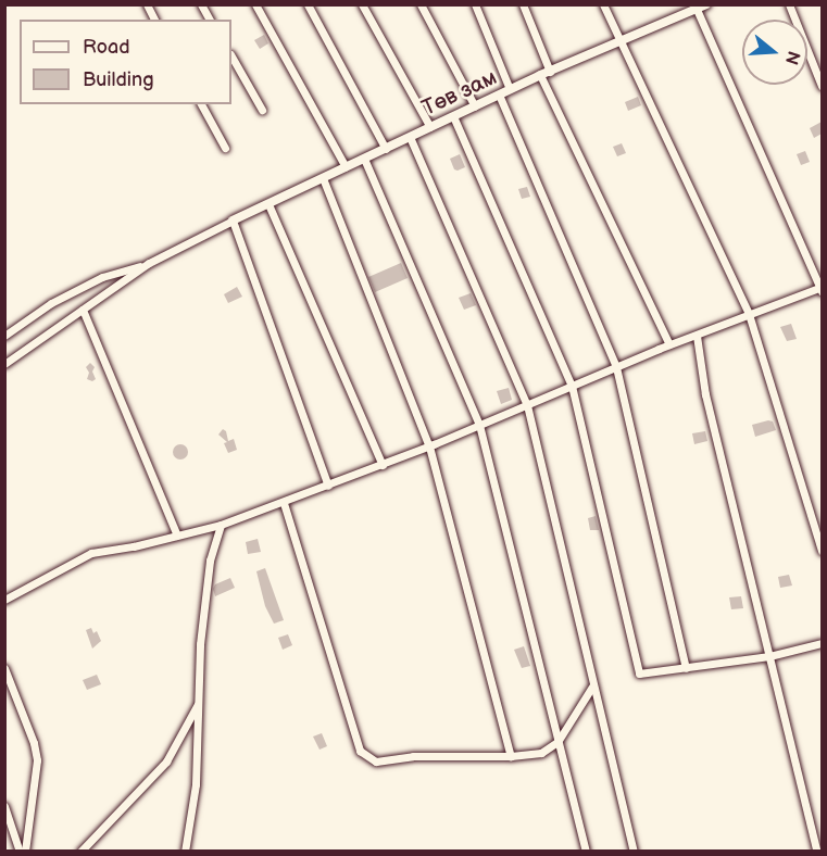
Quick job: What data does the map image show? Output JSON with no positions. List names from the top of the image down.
{
  "streets": {
    "street": ["Төв зам"]
  },
  "legend": ["Road", "Building"],
  "north": "right"
}
